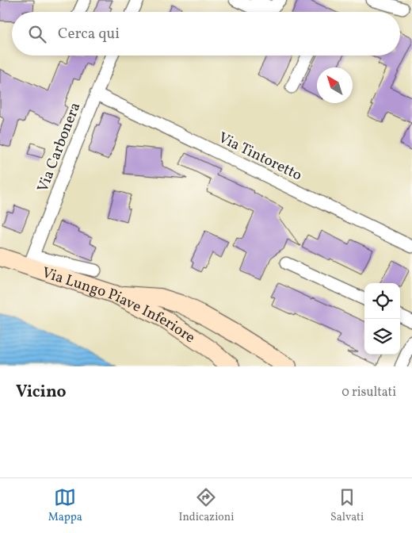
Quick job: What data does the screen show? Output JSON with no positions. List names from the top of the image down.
{
  "streets": {
    "main road": ["Via Lungo Piave Inferiore"],
    "street": ["Via Carbonera", "Via Tintoretto"]
  },
  "crossings": [
    ["Via Carbonera", "Via Tintoretto"],
    ["Via Carbonera", "Via Lungo Piave Inferiore"]
  ],
  "north": "top left",
  "page": {
    "search": "Cerca qui",
    "heading": ["Vicino", "0 risultati"],
    "nav": ["Mappa", "Indicazioni", "Salvati"]
  }
}
